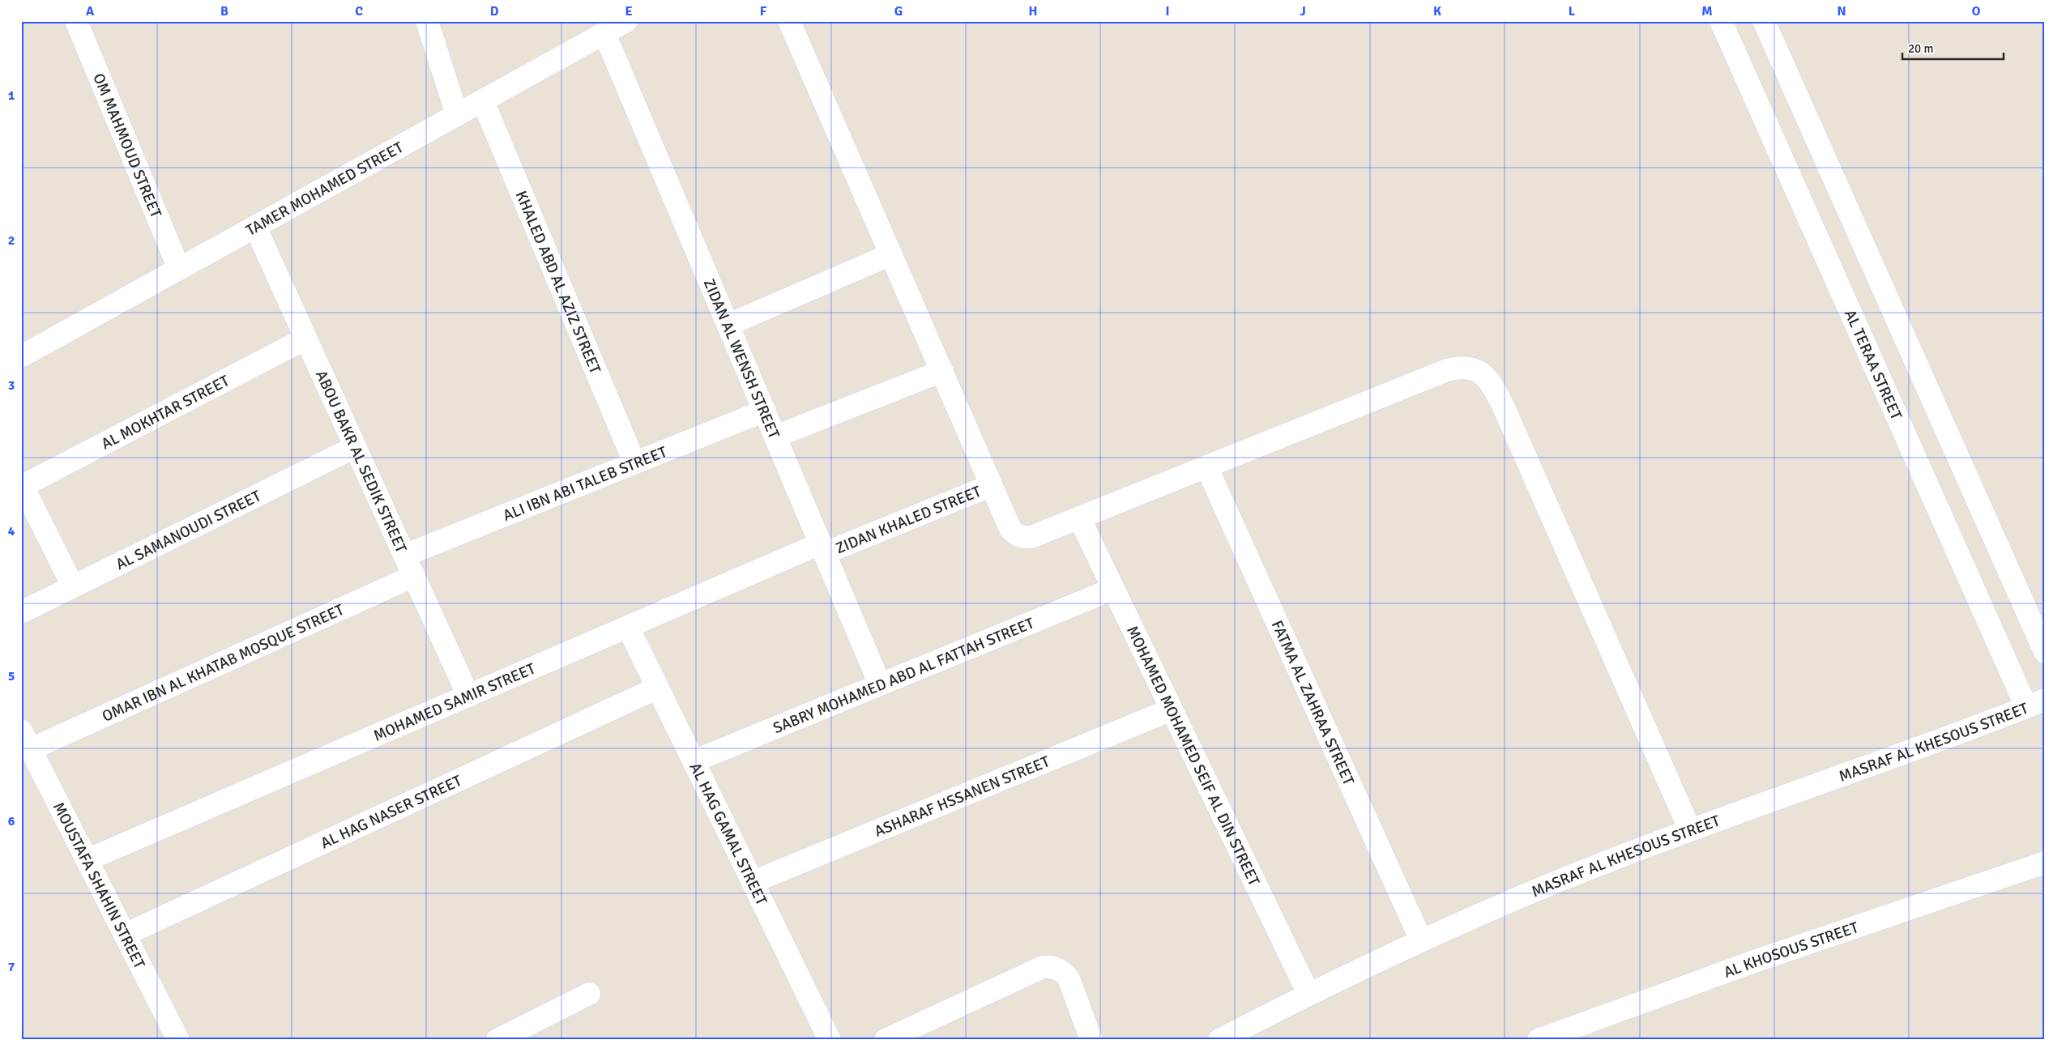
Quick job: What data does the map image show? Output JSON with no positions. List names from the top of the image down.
{
  "streets": {
    "street": [
      "OM MAHMOUD STREET",
      "TAMER MOHAMED STREET",
      "KHALED ABD AL AZIZ STREET",
      "ZIDAN AL WENSH STREET",
      "AL TERAA STREET",
      "AL MOKHTAR STREET",
      "ABOU BAKR AL SEDIK STREET",
      "ALI IBN ABI TALEB STREET",
      "ZIDAN KHALED STREET",
      "AL SAMANOUDI STREET",
      "OMAR IBN AL KHATAB MOSQUE STREET",
      "SABRY MOHAMED ABD AL FATTAH STREET",
      "MOHAMED SAMIR STREET",
      "FATMA AL ZAHRAA STREET",
      "MASRAF AL KHESOUS STREET",
      "MOHAMED MOHAMED SEIF AL DIN STREET",
      "ASHARAF HSSANEN STREET",
      "AL HAG NASER STREET",
      "AL HAG GAMAL STREET",
      "MOUSTAFA SHAHIN STREET",
      "AL KHOSOUS STREET"
    ]
  },
  "crossings": [
    ["OM MAHMOUD STREET", "TAMER MOHAMED STREET"],
    ["TAMER MOHAMED STREET", "KHALED ABD AL AZIZ STREET"],
    ["TAMER MOHAMED STREET", "ZIDAN AL WENSH STREET"],
    ["TAMER MOHAMED STREET", "ABOU BAKR AL SEDIK STREET"],
    ["KHALED ABD AL AZIZ STREET", "ALI IBN ABI TALEB STREET"],
    ["ZIDAN AL WENSH STREET", "ALI IBN ABI TALEB STREET"],
    ["ZIDAN AL WENSH STREET", "ZIDAN KHALED STREET"],
    ["ZIDAN AL WENSH STREET", "SABRY MOHAMED ABD AL FATTAH STREET"],
    ["ZIDAN AL WENSH STREET", "MOHAMED SAMIR STREET"],
    ["AL TERAA STREET", "MASRAF AL KHESOUS STREET"],
    ["AL MOKHTAR STREET", "ABOU BAKR AL SEDIK STREET"],
    ["ABOU BAKR AL SEDIK STREET", "ALI IBN ABI TALEB STREET"],
    ["ABOU BAKR AL SEDIK STREET", "AL SAMANOUDI STREET"],
    ["ABOU BAKR AL SEDIK STREET", "OMAR IBN AL KHATAB MOSQUE STREET"],
    ["ABOU BAKR AL SEDIK STREET", "MOHAMED SAMIR STREET"],
    ["ZIDAN KHALED STREET", "MOHAMED SAMIR STREET"],
    ["OMAR IBN AL KHATAB MOSQUE STREET", "MOUSTAFA SHAHIN STREET"],
    ["SABRY MOHAMED ABD AL FATTAH STREET", "MOHAMED MOHAMED SEIF AL DIN STREET"],
    ["SABRY MOHAMED ABD AL FATTAH STREET", "AL HAG GAMAL STREET"],
    ["MOHAMED SAMIR STREET", "AL HAG GAMAL STREET"],
    ["MOHAMED SAMIR STREET", "MOUSTAFA SHAHIN STREET"],
    ["FATMA AL ZAHRAA STREET", "MASRAF AL KHESOUS STREET"],
    ["MASRAF AL KHESOUS STREET", "MOHAMED MOHAMED SEIF AL DIN STREET"],
    ["MOHAMED MOHAMED SEIF AL DIN STREET", "ASHARAF HSSANEN STREET"],
    ["ASHARAF HSSANEN STREET", "AL HAG GAMAL STREET"],
    ["AL HAG NASER STREET", "AL HAG GAMAL STREET"],
    ["AL HAG NASER STREET", "MOUSTAFA SHAHIN STREET"]
  ],
  "scale_bar": "20 m",
  "grid": {
    "columns": [
      "A",
      "B",
      "C",
      "D",
      "E",
      "F",
      "G",
      "H",
      "I",
      "J",
      "K",
      "L",
      "M",
      "N",
      "O"
    ],
    "rows": [
      "1",
      "2",
      "3",
      "4",
      "5",
      "6",
      "7"
    ]
  }
}
